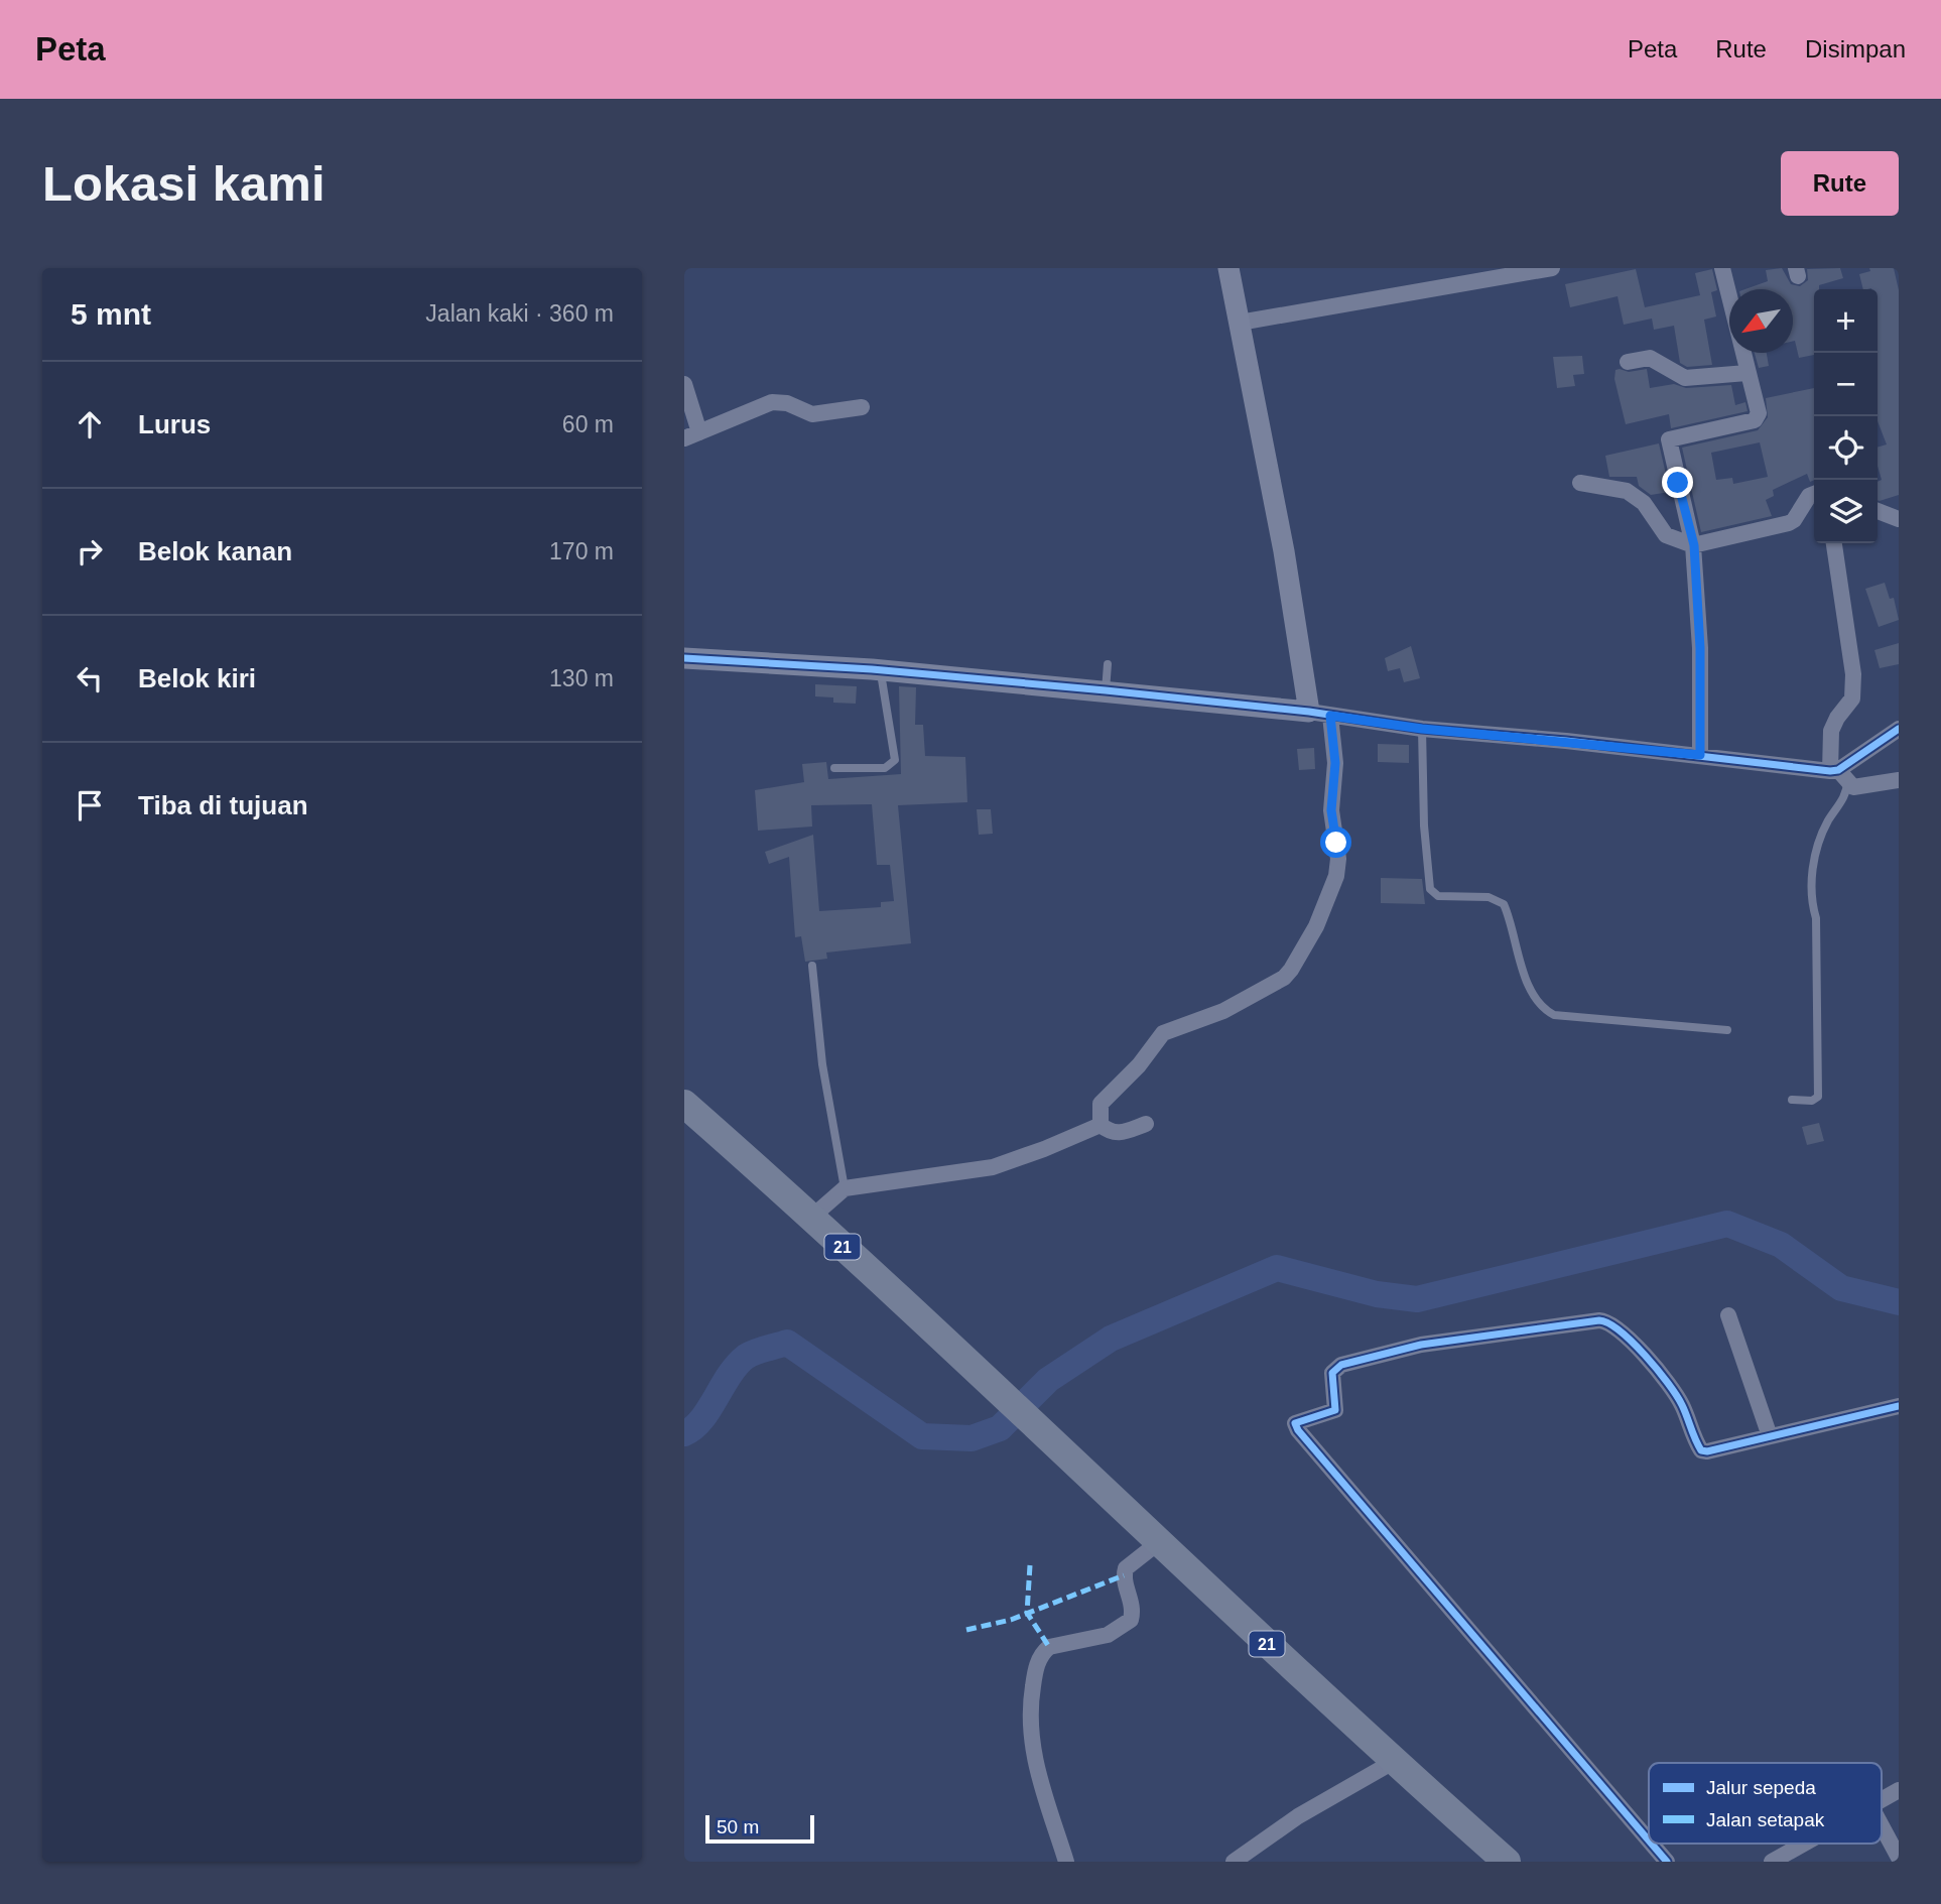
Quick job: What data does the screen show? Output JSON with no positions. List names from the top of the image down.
{
  "streets": {
    "highway": ["21"]
  },
  "legend": ["Jalur sepeda", "Jalan setapak"],
  "scale_bar": "50 m",
  "north": "bottom left",
  "page": {
    "header": "Peta",
    "nav": ["Peta", "Rute", "Disimpan"],
    "buttons": "Rute",
    "title": "Lokasi kami",
    "heading": ["5 mnt", "Jalan kaki · 360 m"],
    "map_buttons": ["+", "−"],
    "list": [
      ["Lurus", "60 m"],
      ["Belok kanan", "170 m"],
      ["Belok kiri", "130 m"],
      "Tiba di tujuan"
    ],
    "scale": "50 m"
  }
}
